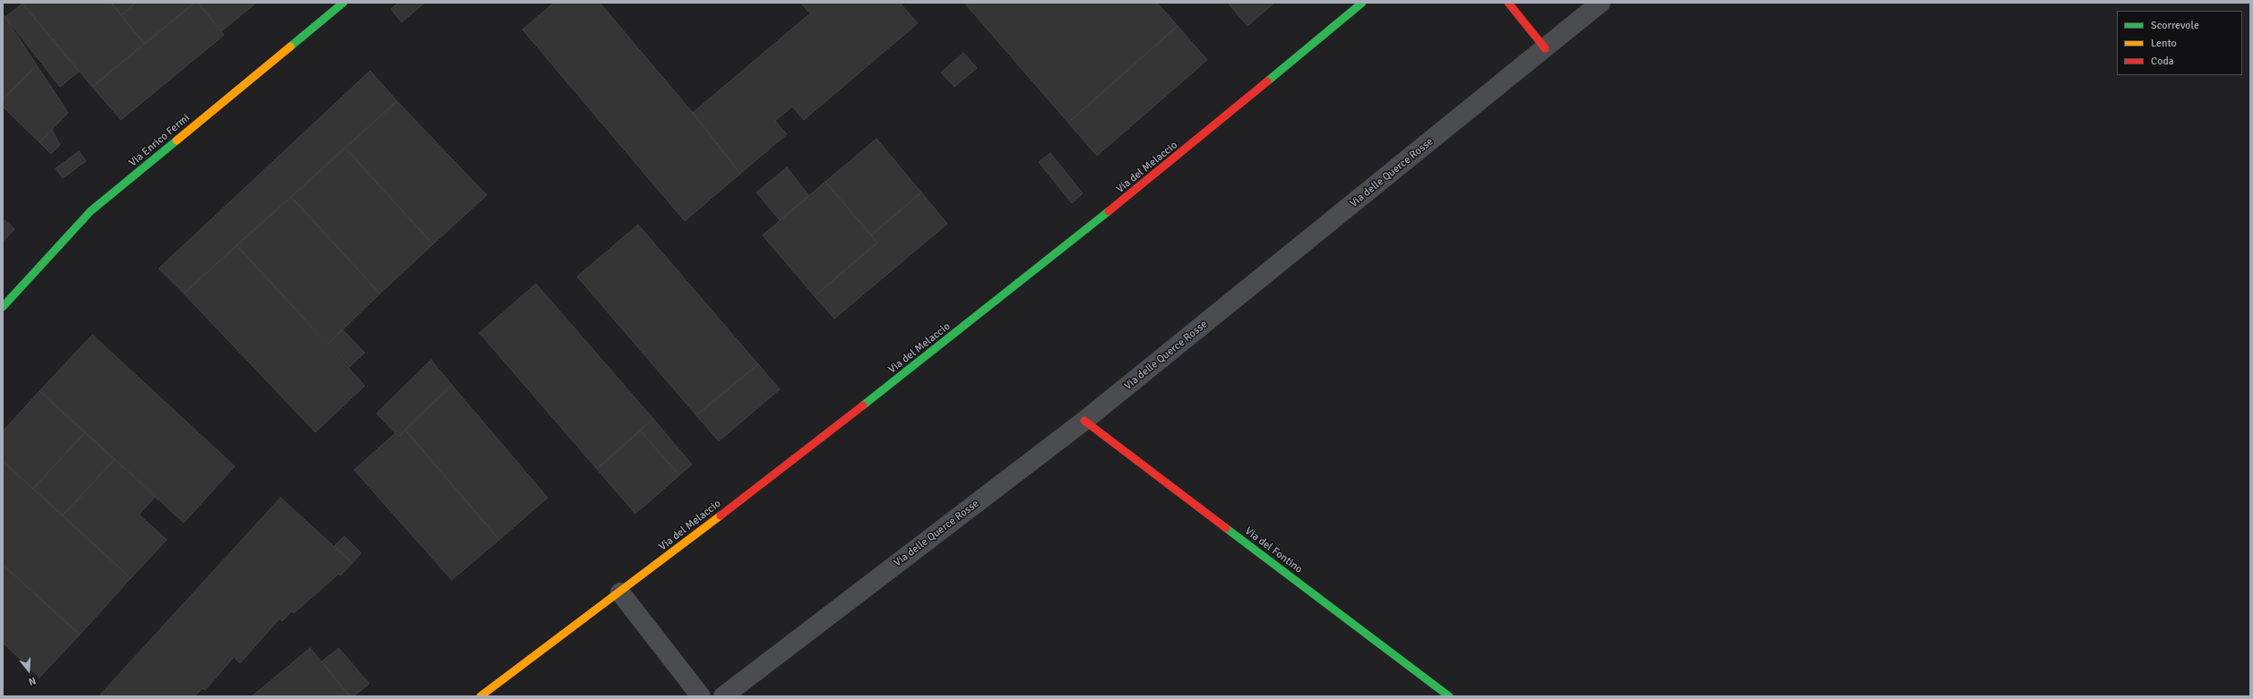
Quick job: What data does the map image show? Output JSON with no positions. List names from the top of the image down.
{
  "streets": {
    "street": [
      "Via Enrico Fermi",
      "Via del Melaccio",
      "Via delle Querce Rosse",
      "Via del Fontino"
    ]
  },
  "crossings": [
    ["Via delle Querce Rosse", "Via del Fontino"]
  ],
  "legend": ["Scorrevole", "Lento", "Coda"],
  "north": "bottom"
}
